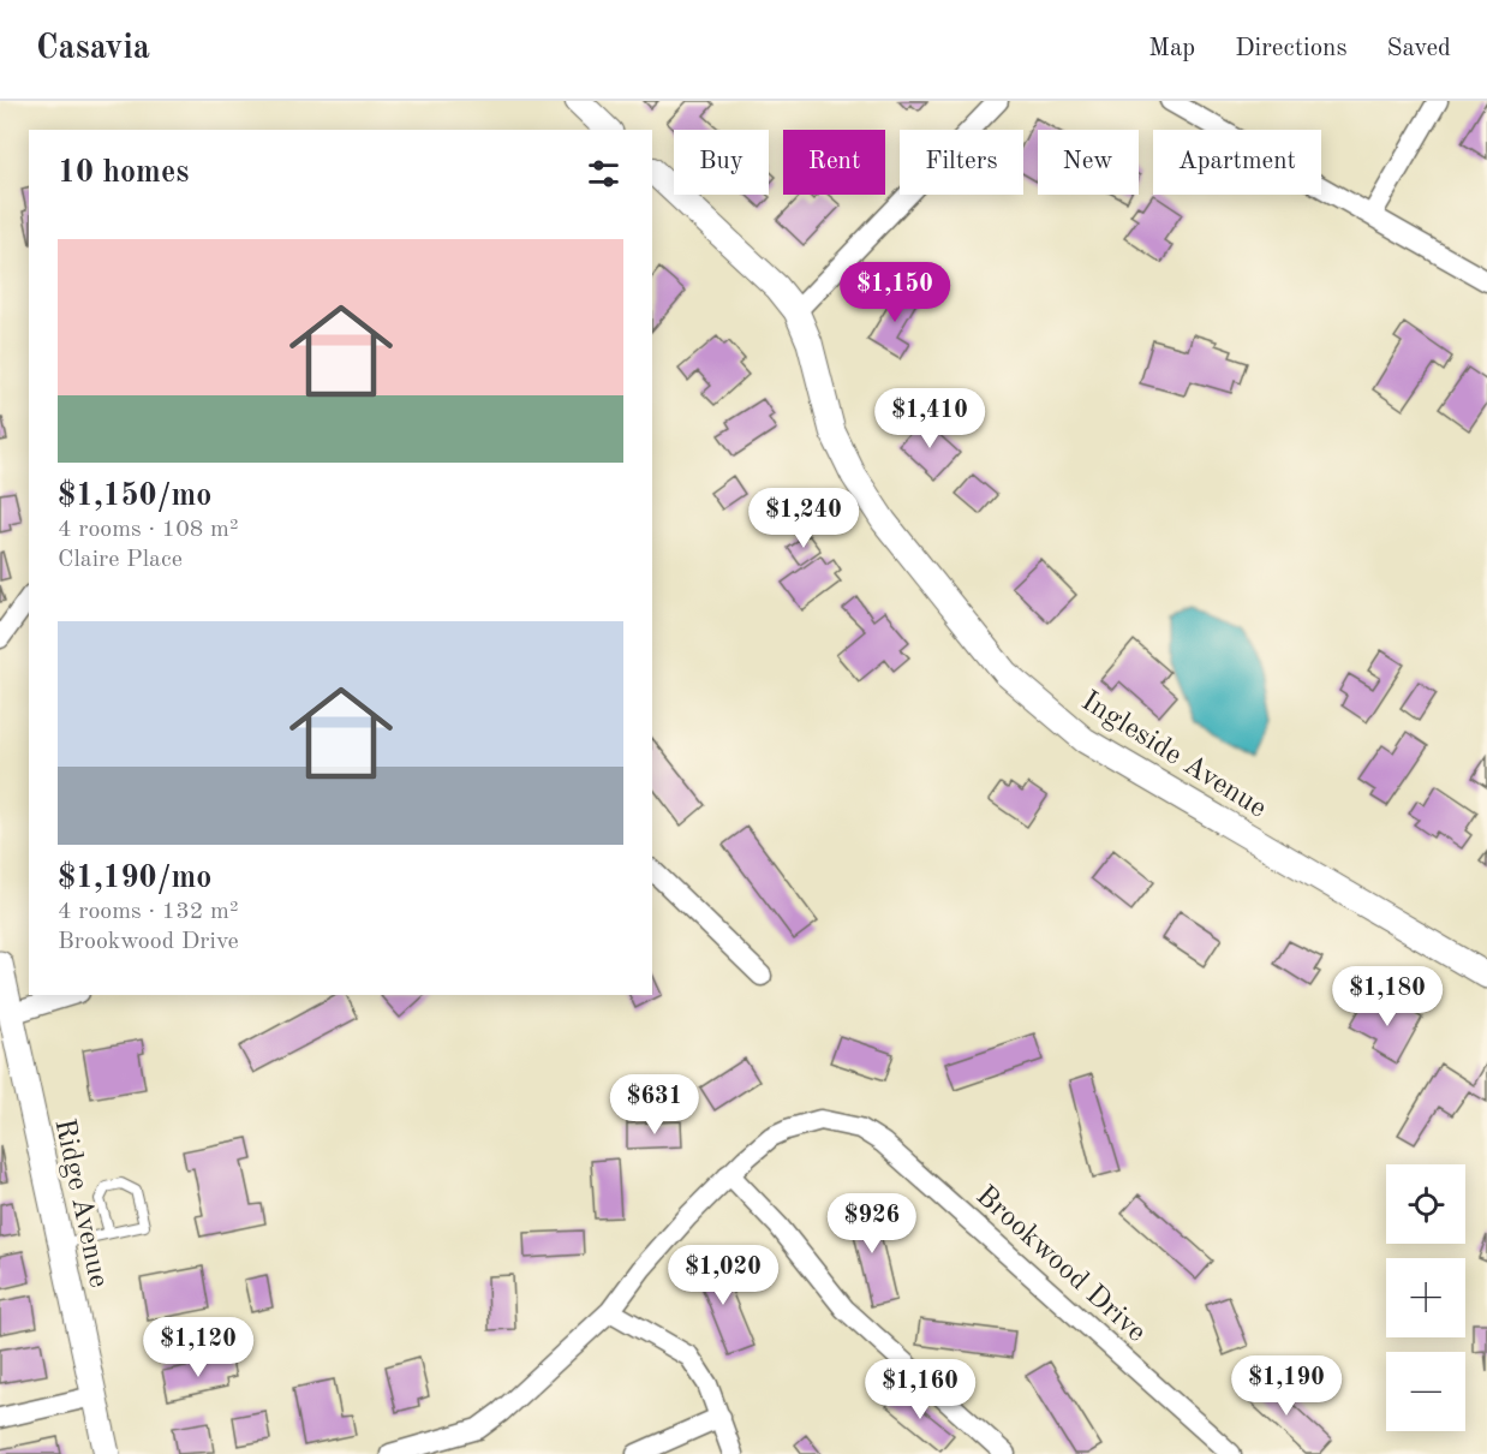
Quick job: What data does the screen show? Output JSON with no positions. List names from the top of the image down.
{
  "streets": {
    "street": ["Ingleside Avenue", "Ridge Avenue", "Brookwood Drive"]
  },
  "page": {
    "header": "Casavia",
    "nav": ["Map", "Directions", "Saved"],
    "chip": [
      "Buy",
      "Rent",
      "Filters",
      "New",
      "Apartment"
    ],
    "heading": "10 homes",
    "list": [
      {
        "name": "$1,150/mo",
        "note": "4 rooms · 108 m² · Claire Place"
      },
      {
        "name": "$1,190/mo",
        "note": "4 rooms · 132 m² · Brookwood Drive"
      }
    ],
    "price": [
      "$1,150",
      "$1,410",
      "$1,240",
      "$1,180",
      "$631",
      "$926",
      "$1,020",
      "$1,120",
      "$1,190",
      "$1,160"
    ],
    "map_buttons": ["+", "−"]
  }
}
